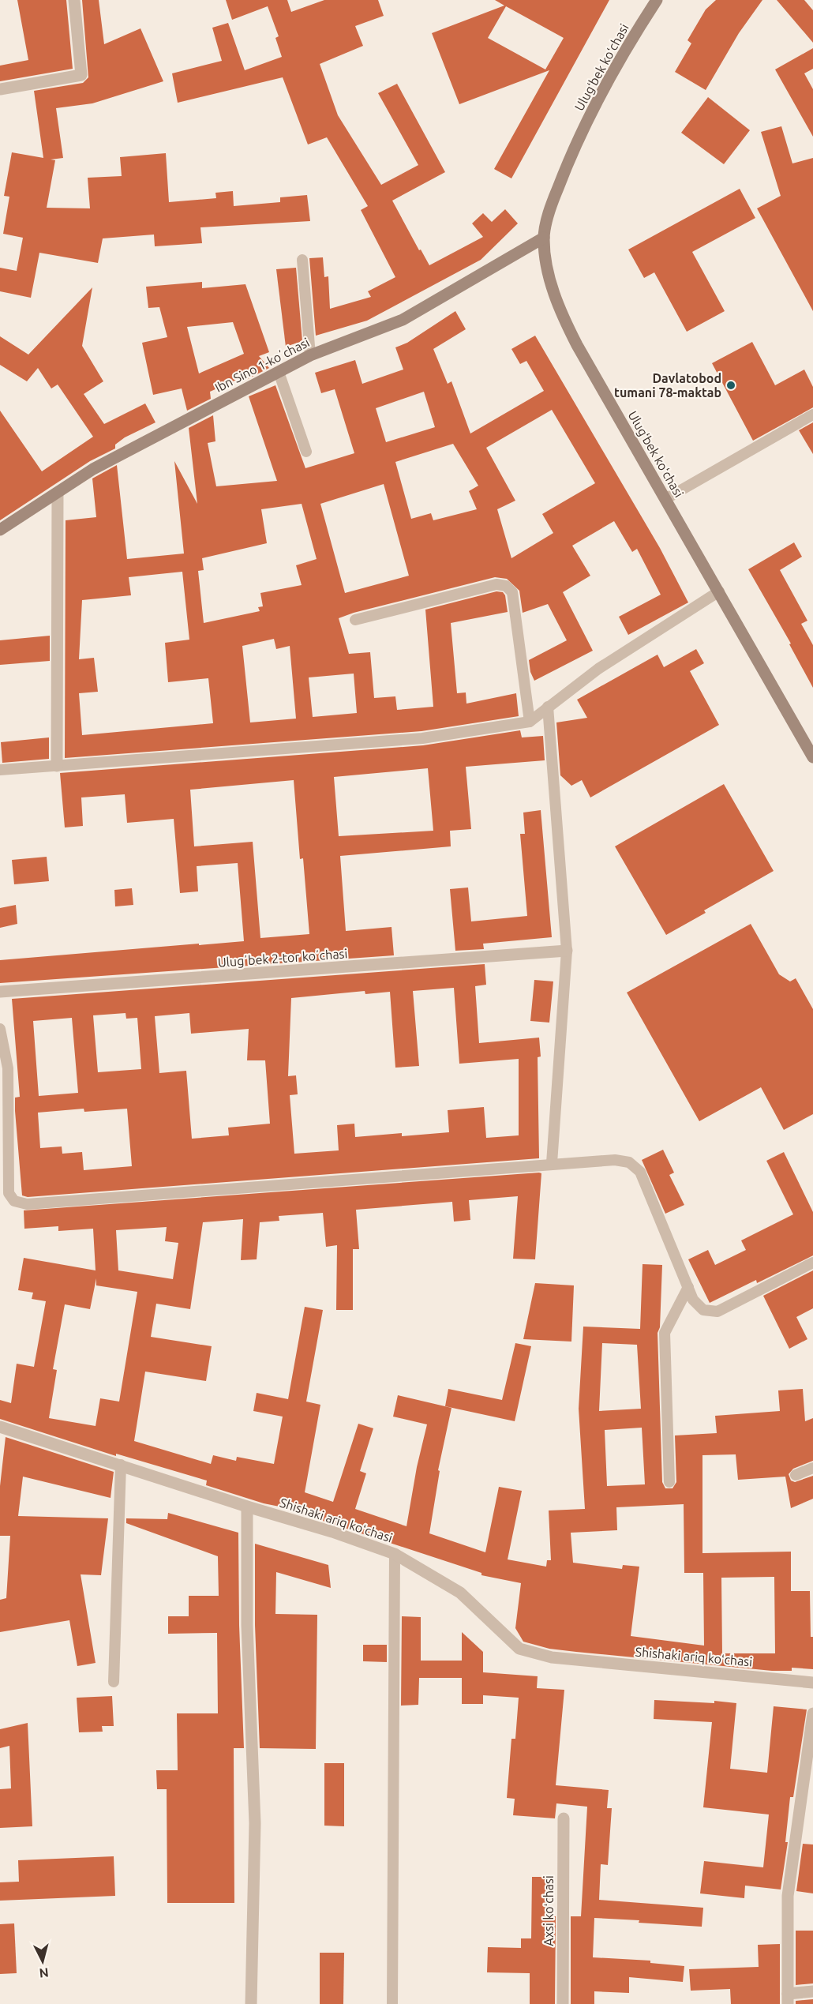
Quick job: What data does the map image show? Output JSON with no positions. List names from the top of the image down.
{
  "streets": {
    "street": [
      "Ulugʻbek koʻchasi",
      "Ibn Sino 1-koʼchasi",
      "Ulugʼbek 2-tor koʼchasi",
      "Shishaki ariq koʻchasi",
      "Axsi koʻchasi"
    ]
  },
  "crossings": [
    ["Ulugʻbek koʻchasi", "Ibn Sino 1-koʼchasi"]
  ],
  "places": ["Davlatobod tumani 78-maktab"],
  "north": "bottom"
}
